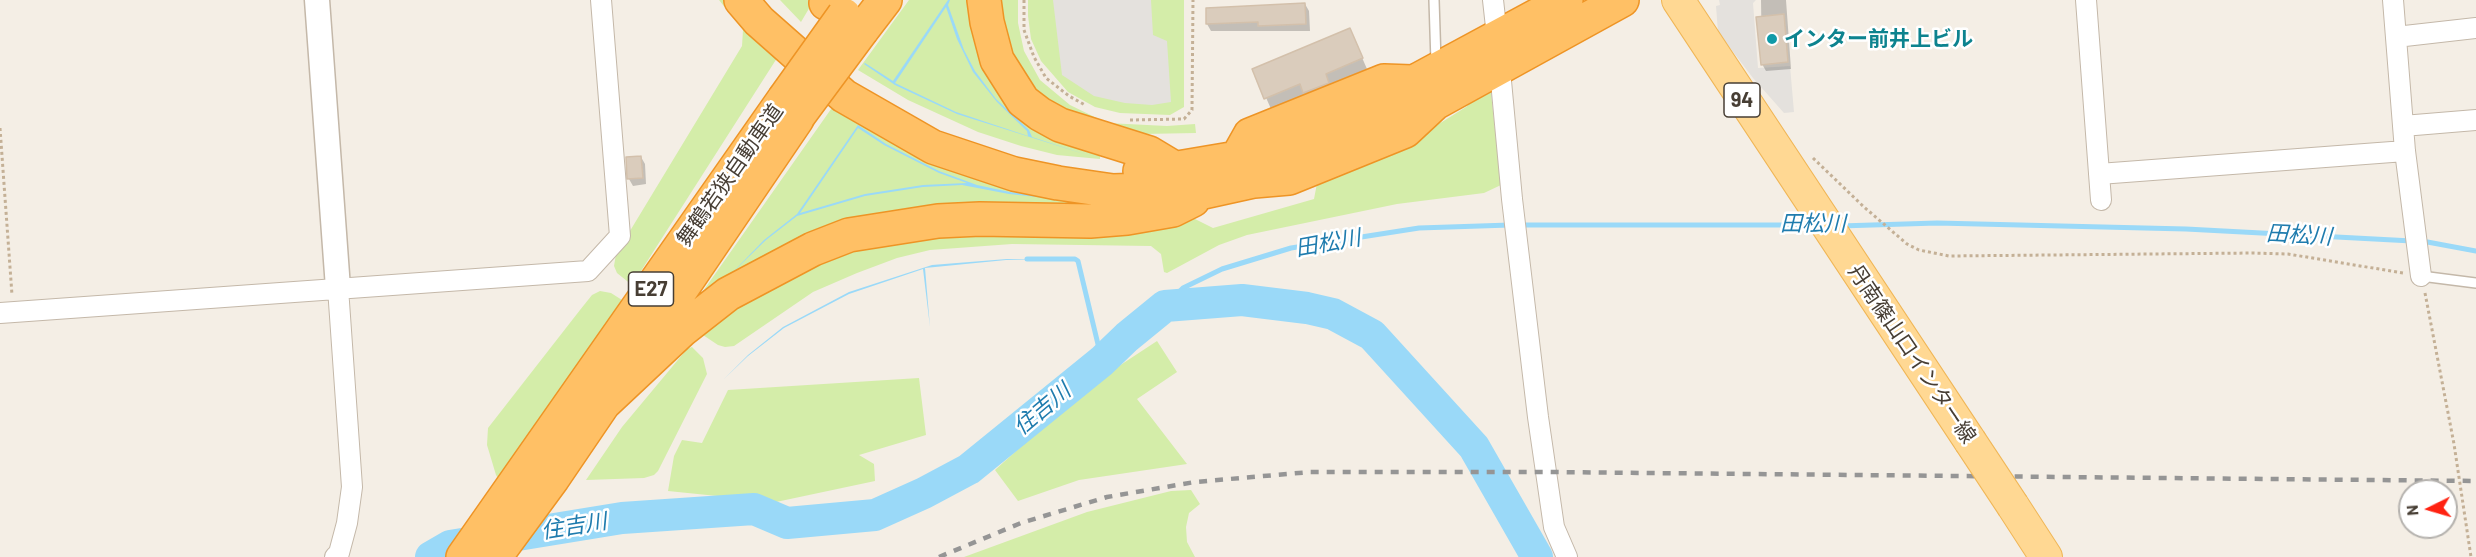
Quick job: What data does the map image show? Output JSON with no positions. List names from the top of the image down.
{
  "streets": {
    "highway": ["舞鶴若狭自動車道", "E27"],
    "main road": ["94", "丹南篠山口インター線"]
  },
  "water": ["田松川", "住吉川"],
  "places": ["インター前井上ビル"],
  "north": "left"
}
